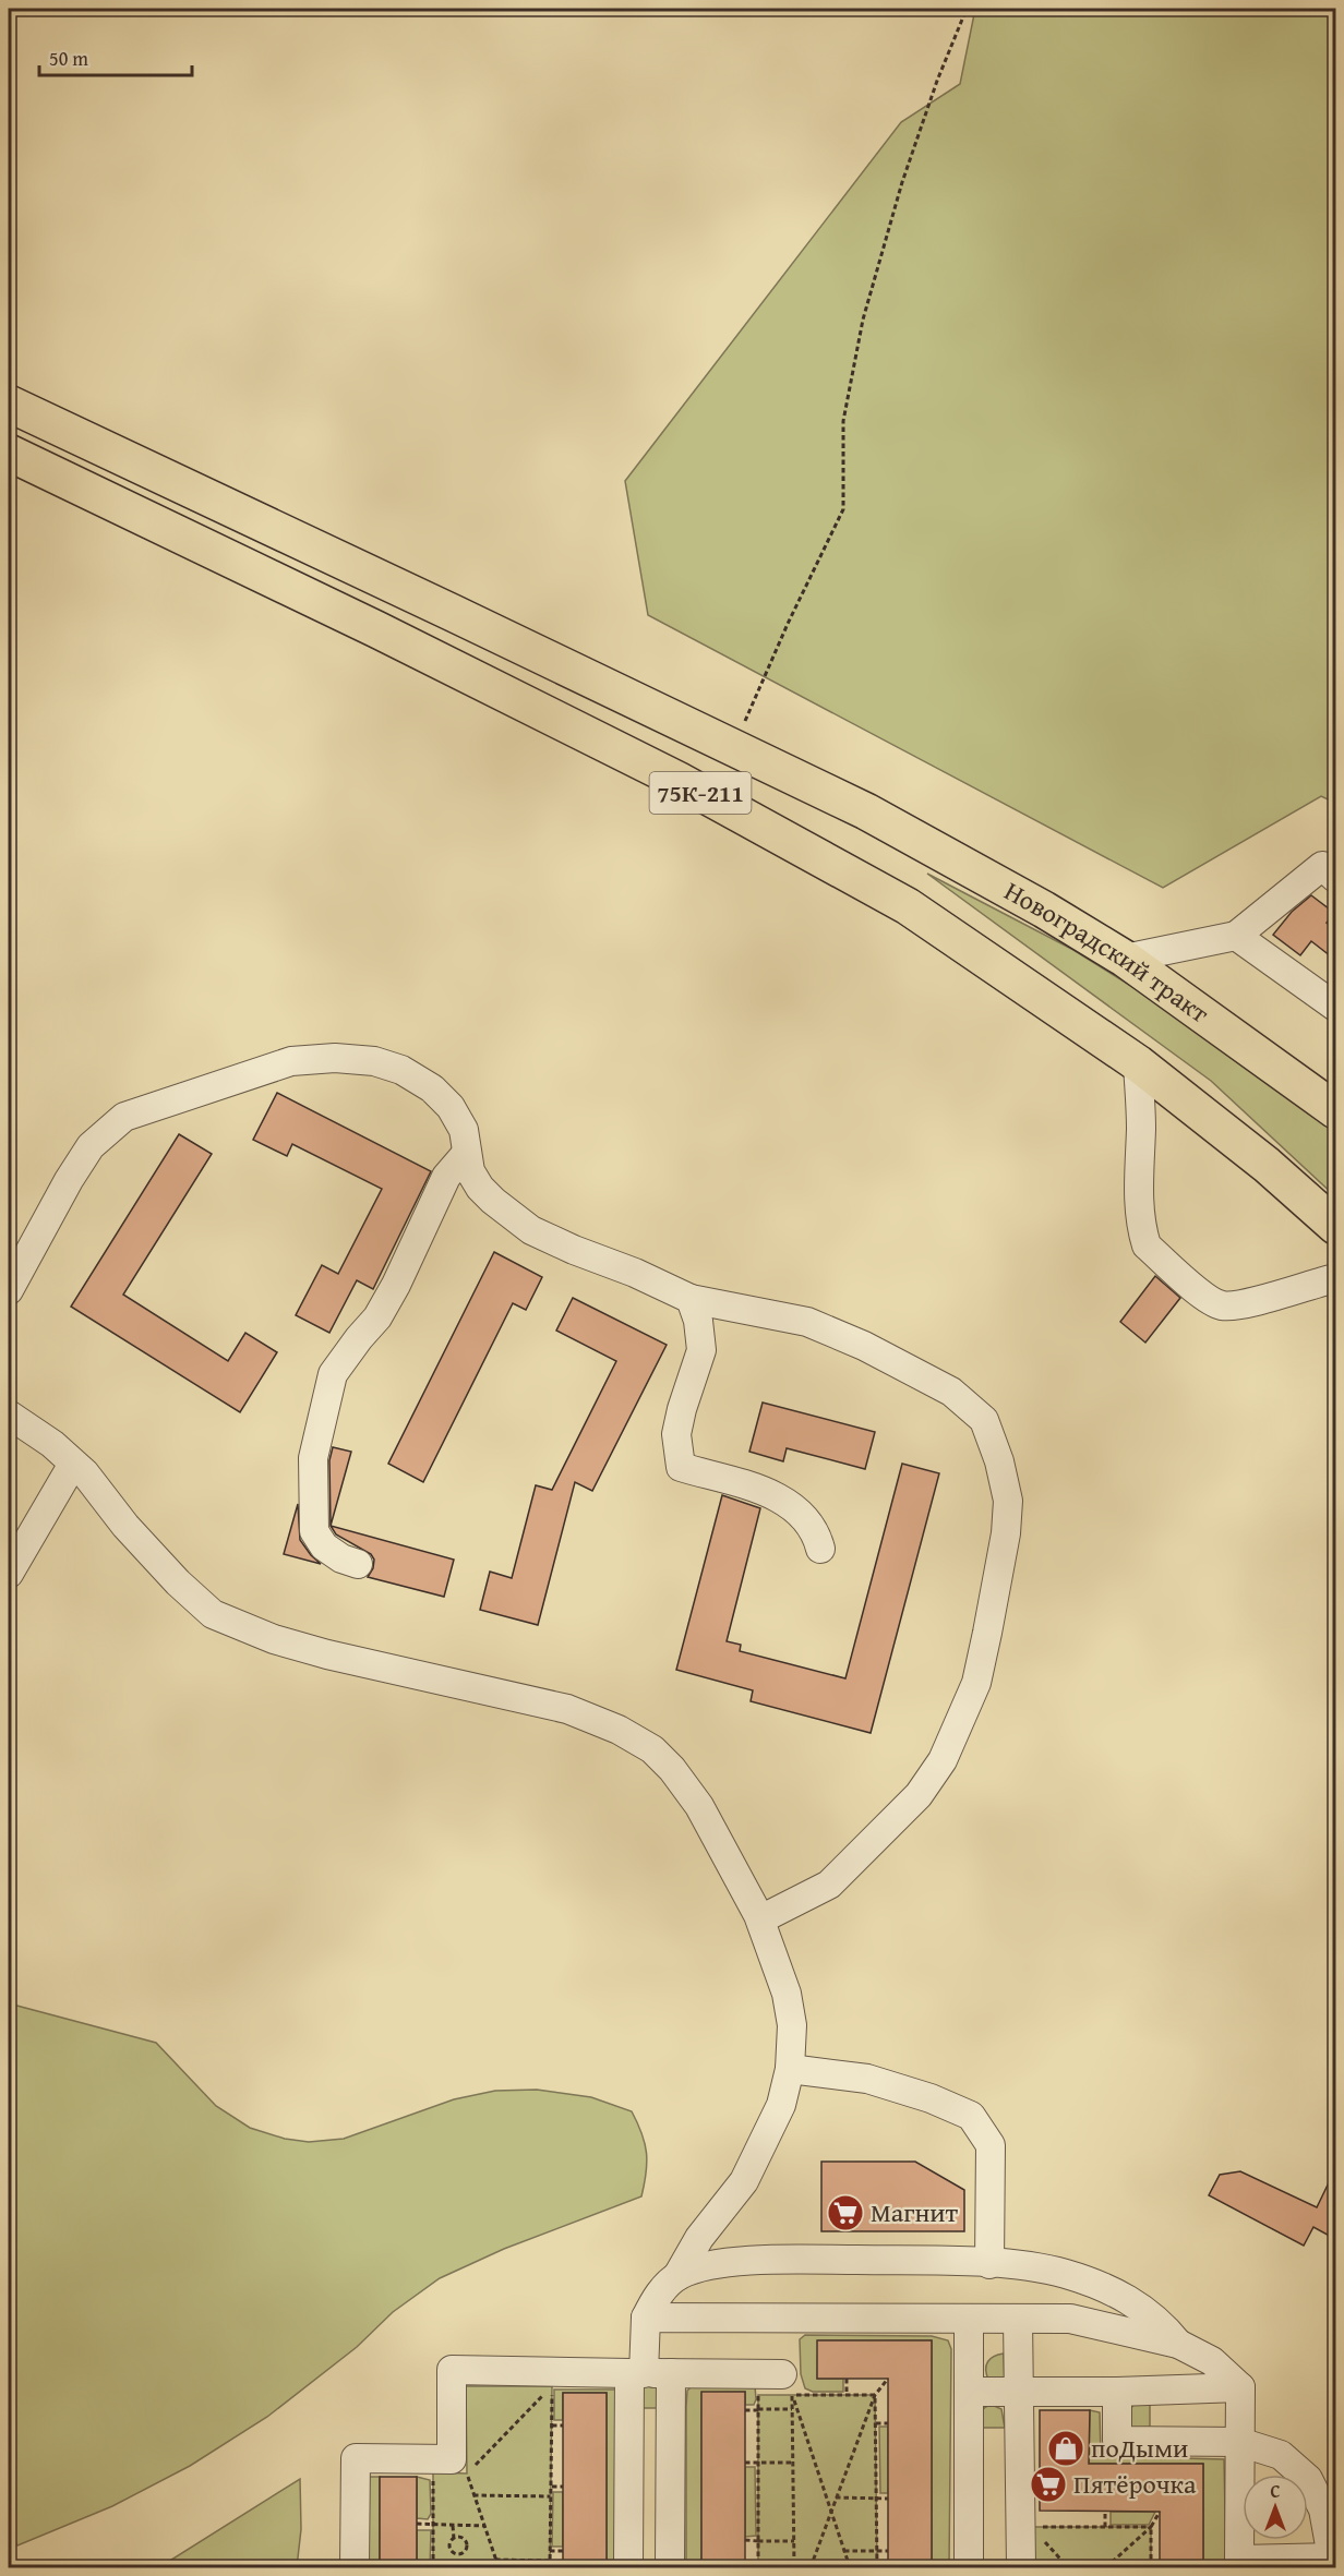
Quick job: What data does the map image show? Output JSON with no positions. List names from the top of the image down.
{
  "streets": {
    "main road": ["75К-211", "Новоградский тракт"]
  },
  "crossings": [
    ["75К-211", "Новоградский тракт"]
  ],
  "places": {
    "supermarket": ["Магнит", "Пятёрочка"],
    "shop": ["поДыми"]
  },
  "scale_bar": "50 m",
  "north": "top"
}
